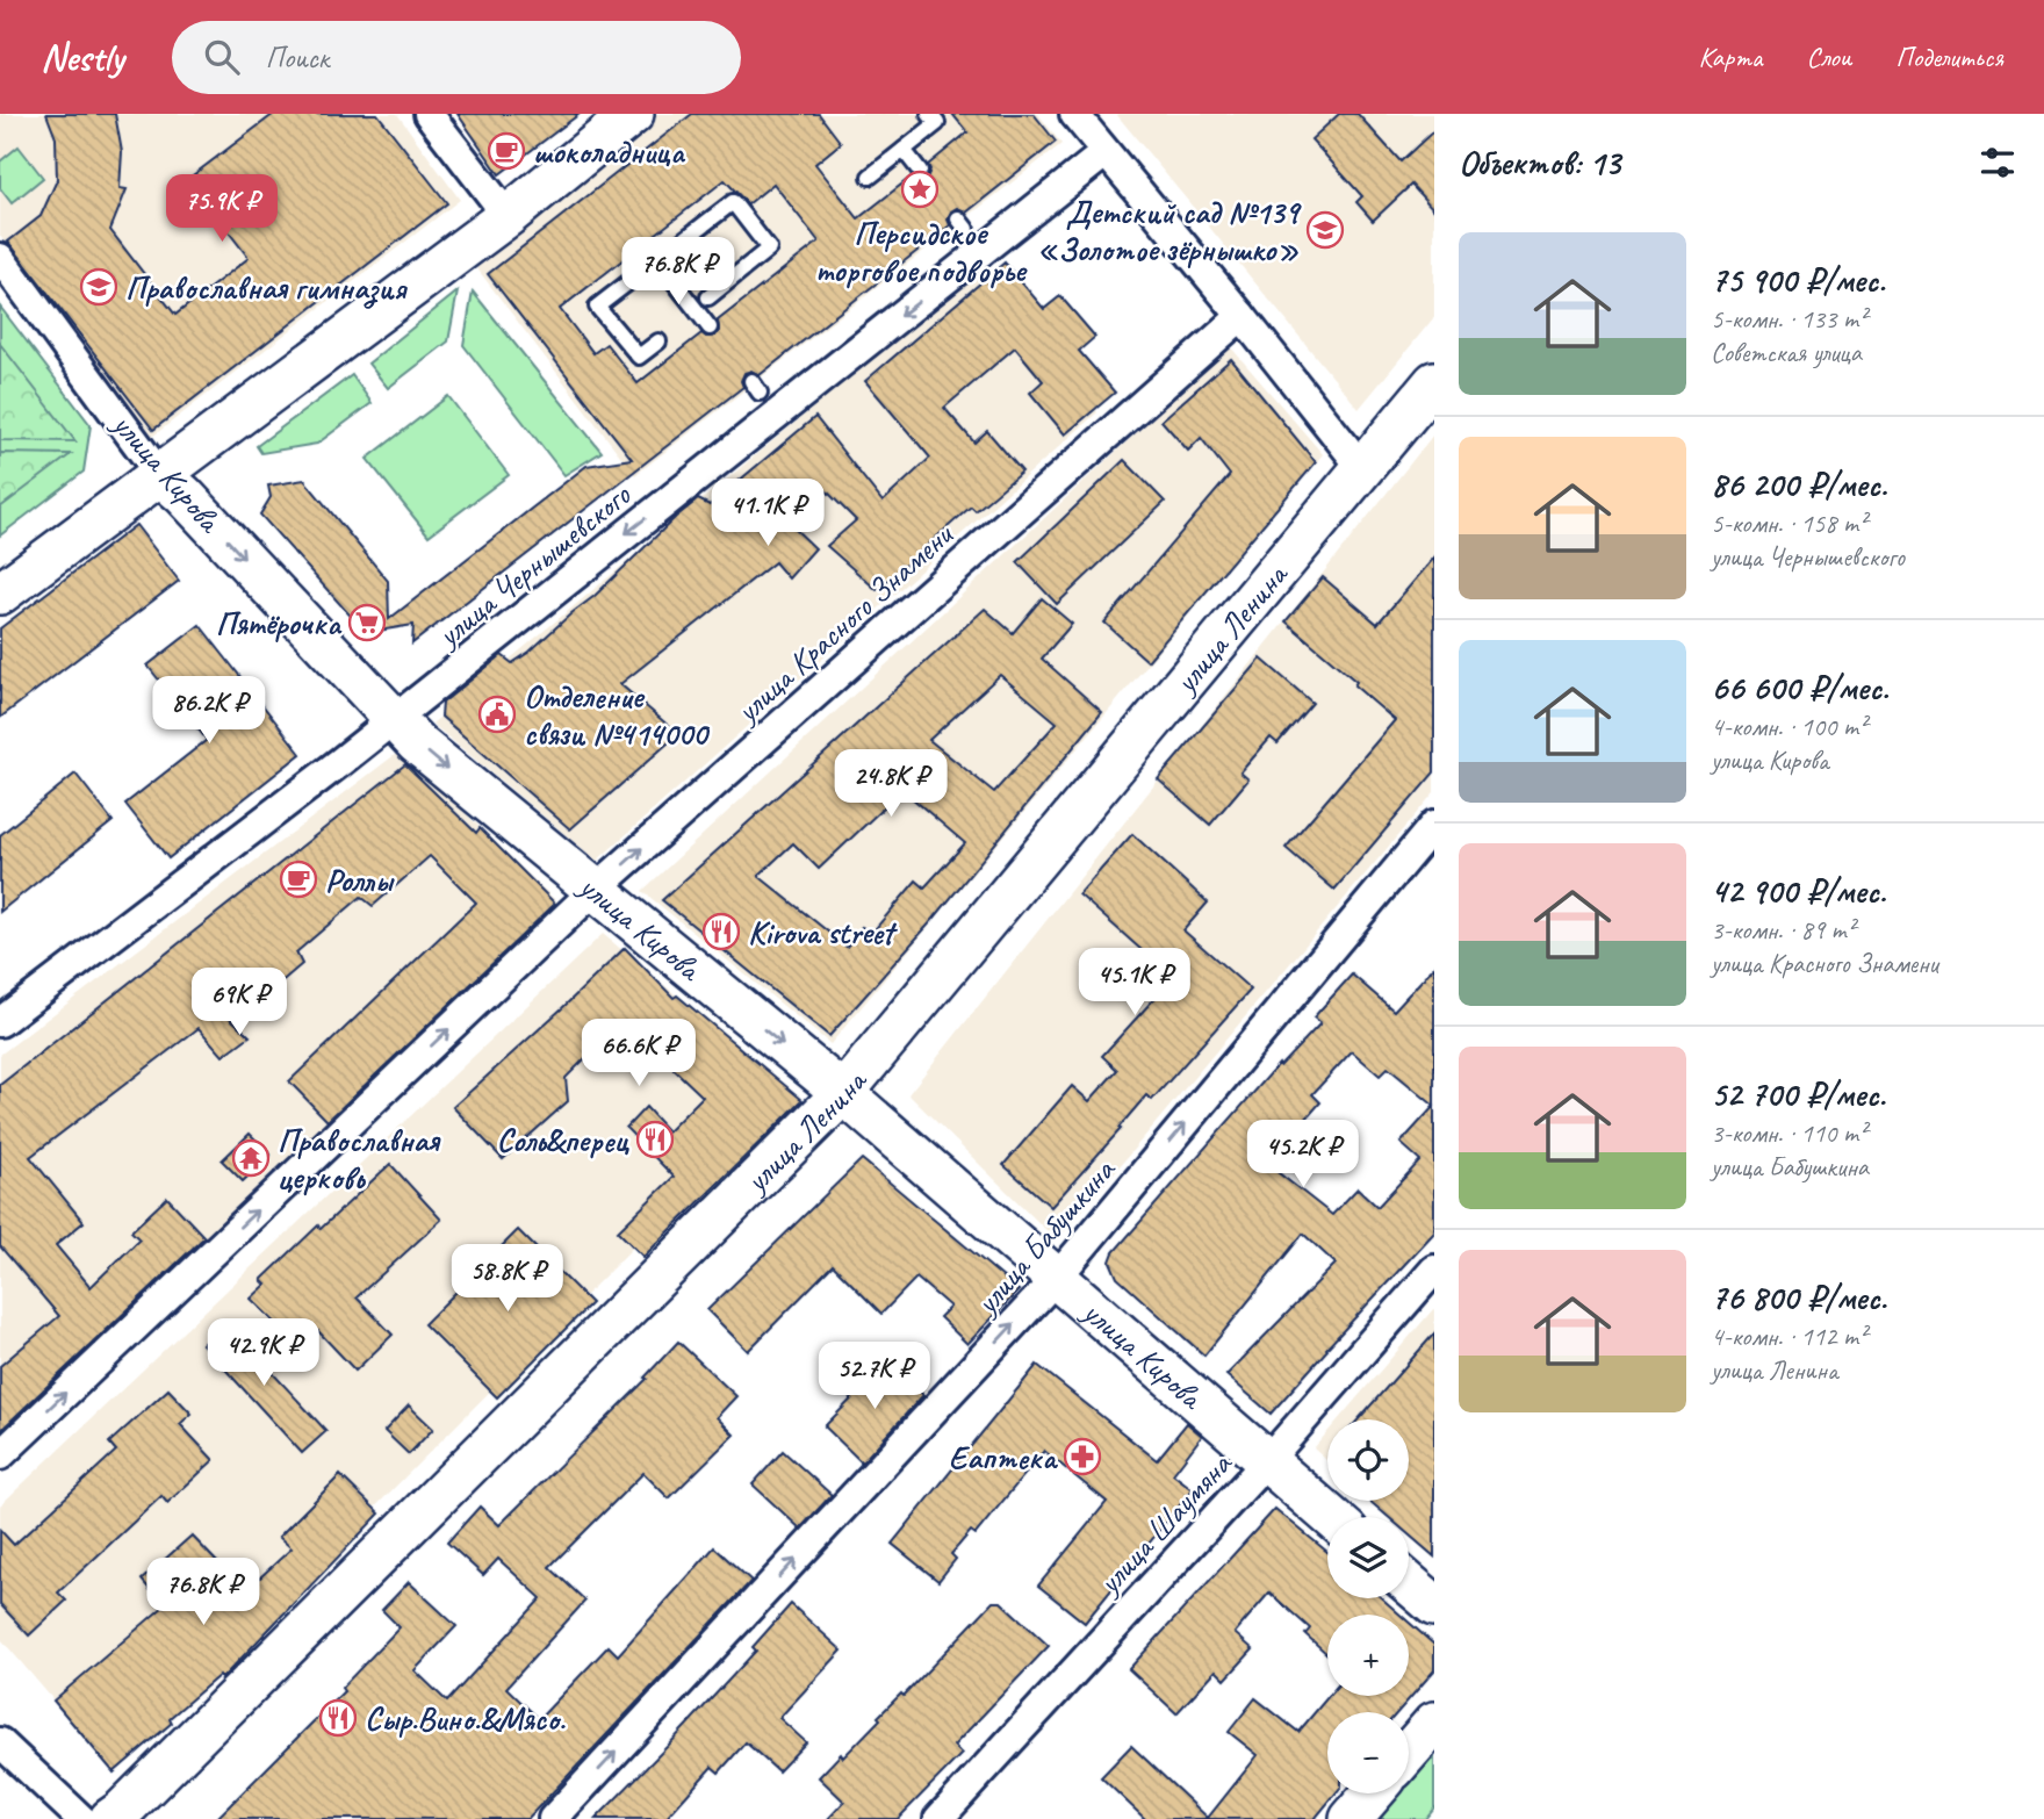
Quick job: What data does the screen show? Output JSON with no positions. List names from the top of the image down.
{
  "streets": {
    "main road": ["улица Кирова", "улица Ленина"],
    "street": [
      "улица Чернышевского",
      "улица Красного Знамени",
      "улица Бабушкина",
      "улица Шаумяна"
    ]
  },
  "crossings": [
    ["улица Кирова", "улица Чернышевского"],
    ["улица Кирова", "улица Красного Знамени"],
    ["улица Кирова", "улица Ленина"],
    ["улица Кирова", "улица Бабушкина"],
    ["улица Кирова", "улица Шаумяна"]
  ],
  "one_way": [
    "улица Кирова",
    "улица Чернышевского",
    "улица Красного Знамени",
    "улица Бабушкина"
  ],
  "places": {
    "cafe": ["шоколадница", "Роллы"],
    "place": ["Персидское торговое подворье"],
    "school or university": ["Детский сад №139 «Золотое зёрнышко»", "Православная гимназия"],
    "supermarket": ["Пятёрочка"],
    "public building": ["Отделение связи №414000"],
    "restaurant": ["Kirova street", "Соль&перец", "Сыр.Вино.&Мясо."],
    "temple": ["Православная церковь"],
    "pharmacy": ["Еаптека"]
  },
  "page": {
    "header": "Nestly",
    "search": "Поиск",
    "nav": ["Карта", "Слои", "Поделиться"],
    "heading": "Объектов: 13",
    "price": [
      "75.9K ₽",
      "76.8K ₽",
      "41.1K ₽",
      "86.2K ₽",
      "24.8K ₽",
      "45.1K ₽",
      "69K ₽",
      "66.6K ₽",
      "45.2K ₽",
      "58.8K ₽",
      "42.9K ₽",
      "52.7K ₽",
      "76.8K ₽"
    ],
    "list": [
      {
        "name": "75 900 ₽/мес.",
        "note": "5-комн. · 133 m² · Советская улица"
      },
      {
        "name": "86 200 ₽/мес.",
        "note": "5-комн. · 158 m² · улица Чернышевского"
      },
      {
        "name": "66 600 ₽/мес.",
        "note": "4-комн. · 100 m² · улица Кирова"
      },
      {
        "name": "42 900 ₽/мес.",
        "note": "3-комн. · 89 m² · улица Красного Знамени"
      },
      {
        "name": "52 700 ₽/мес.",
        "note": "3-комн. · 110 m² · улица Бабушкина"
      },
      {
        "name": "76 800 ₽/мес.",
        "note": "4-комн. · 112 m² · улица Ленина"
      }
    ],
    "map_buttons": ["+", "−"]
  }
}
